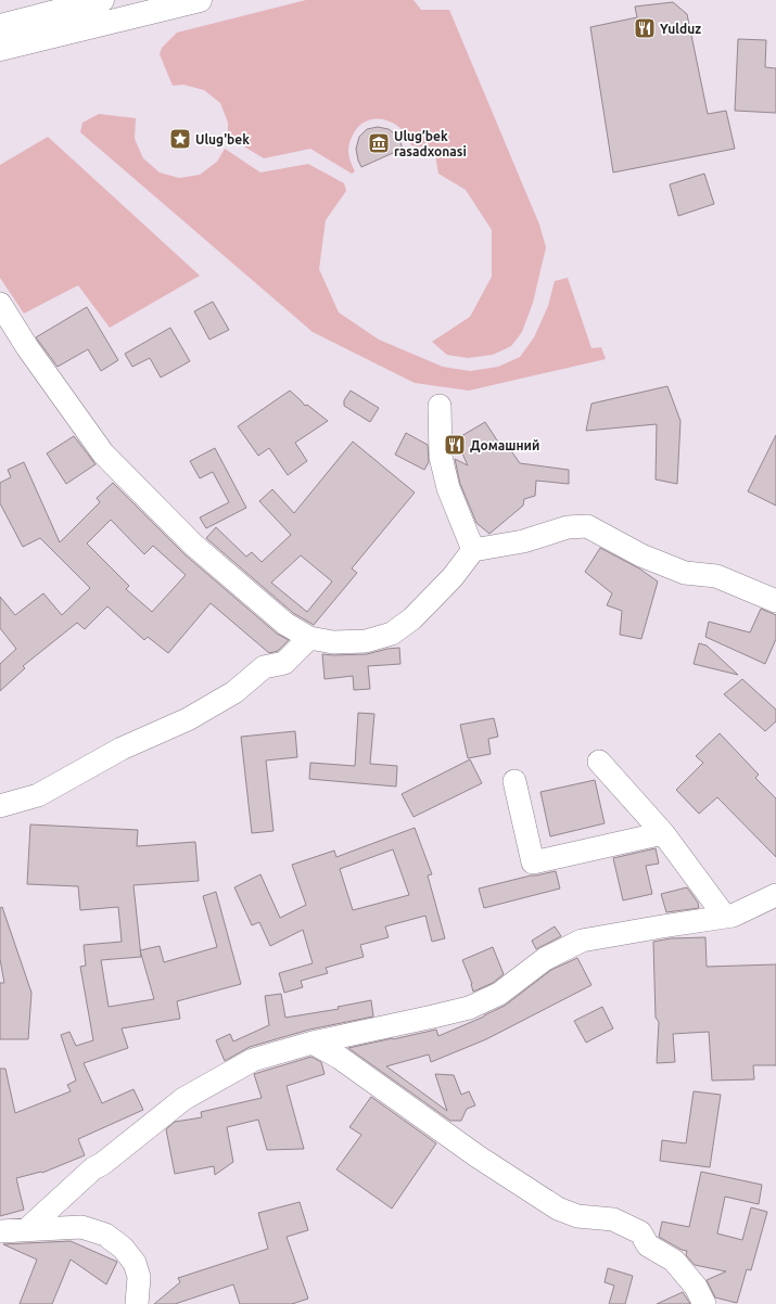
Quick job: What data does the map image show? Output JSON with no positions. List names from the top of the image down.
{
  "places": {
    "restaurant": ["Yulduz", "Домашний"],
    "place": ["Ulug'bek"],
    "museum": ["Ulug’bek rasadxonasi"]
  }
}
